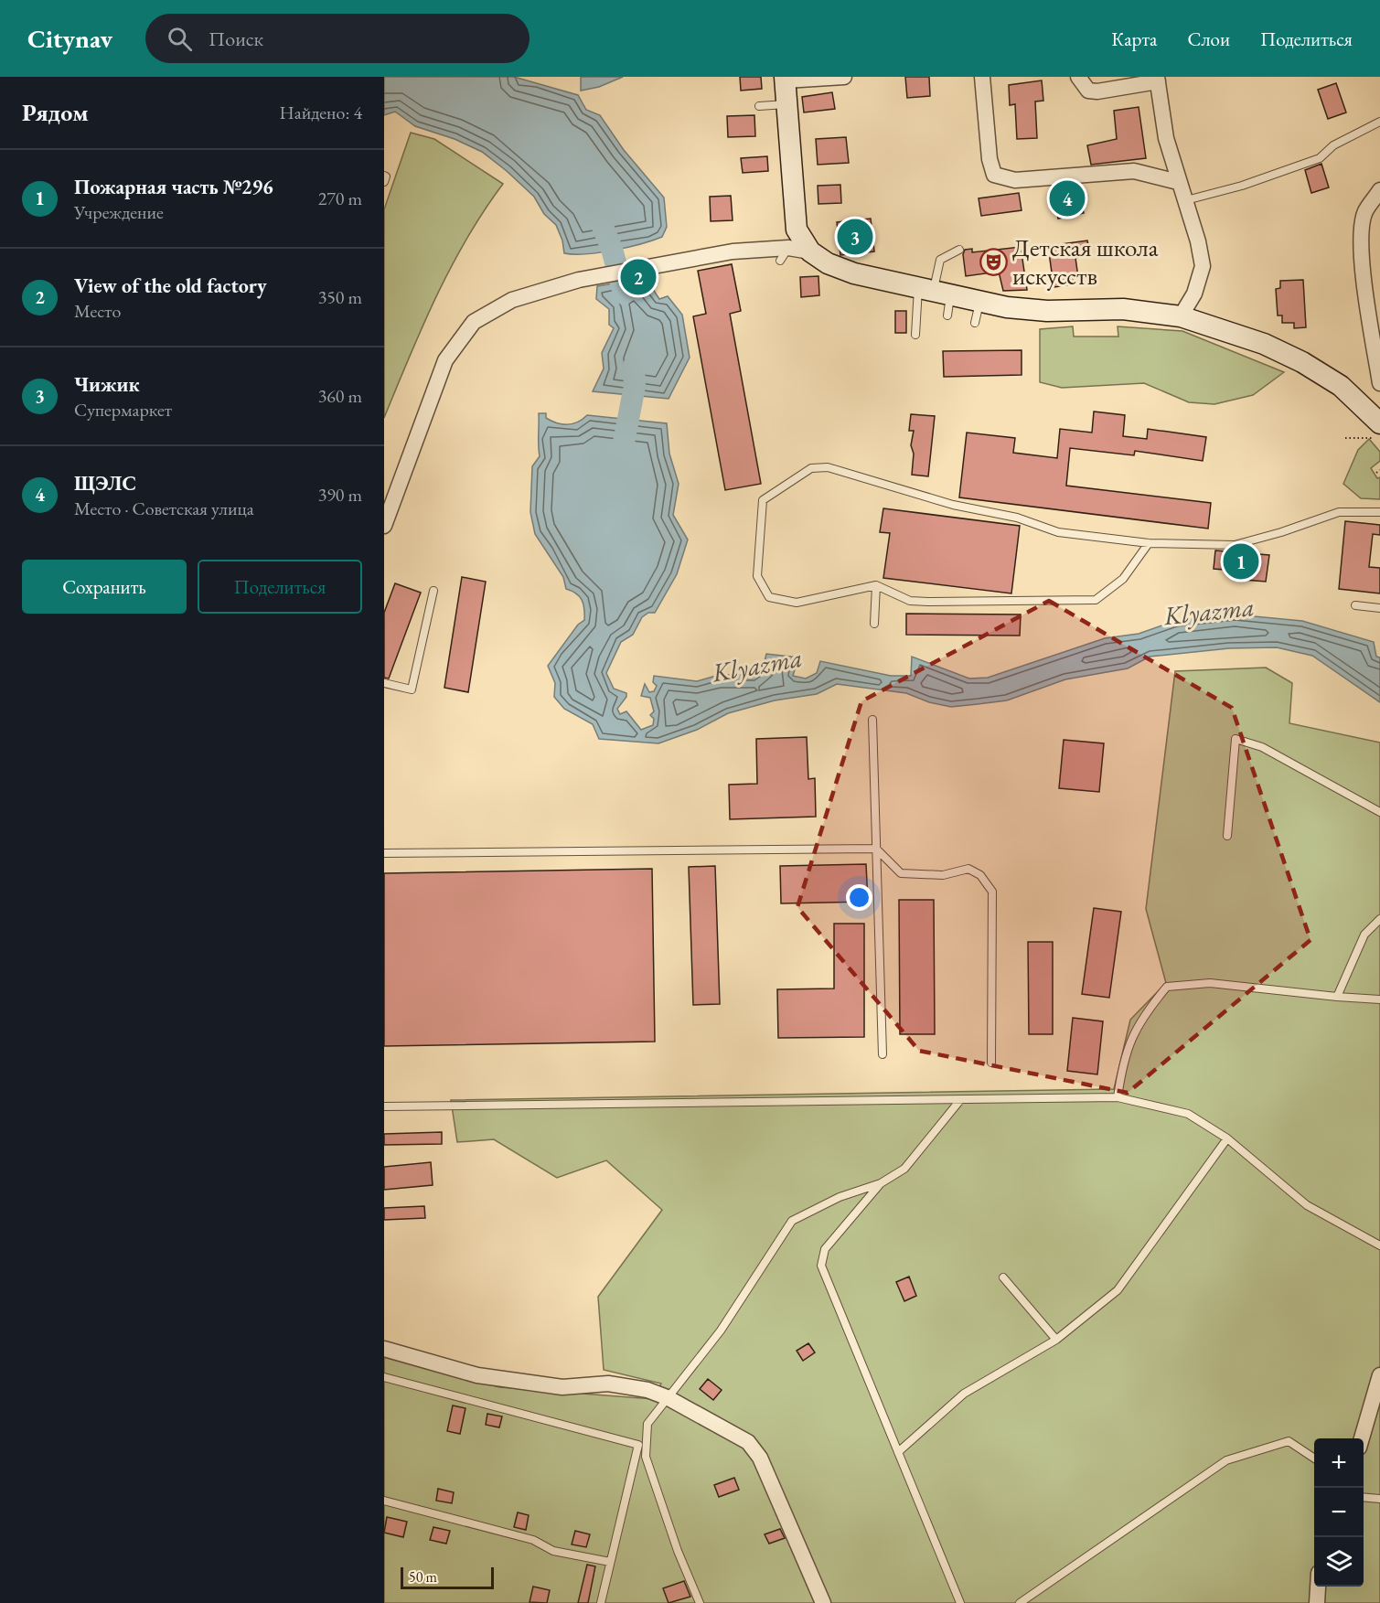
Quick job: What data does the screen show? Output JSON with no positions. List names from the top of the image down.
{
  "water": ["Klyazma"],
  "places": {
    "theatre": ["Детская школа искусств"]
  },
  "scale_bar": "50 m",
  "page": {
    "header": "Citynav",
    "search": "Поиск",
    "nav": ["Карта", "Слои", "Поделиться"],
    "heading": ["Рядом", "Найдено: 4"],
    "list": [
      {
        "mark": "1",
        "name": "Пожарная часть №296",
        "note": "Учреждение",
        "value": "270 m"
      },
      {
        "mark": "2",
        "name": "View of the old factory",
        "note": "Место",
        "value": "350 m"
      },
      {
        "mark": "3",
        "name": "Чижик",
        "note": "Супермаркет",
        "value": "360 m"
      },
      {
        "mark": "4",
        "name": "ЩЭЛС",
        "note": "Место · Советская улица",
        "value": "390 m"
      }
    ],
    "pins": [
      "4",
      "3",
      "2",
      "1"
    ],
    "buttons": ["Сохранить", "Поделиться"],
    "map_buttons": ["+", "−"],
    "scale": "50 m"
  }
}
